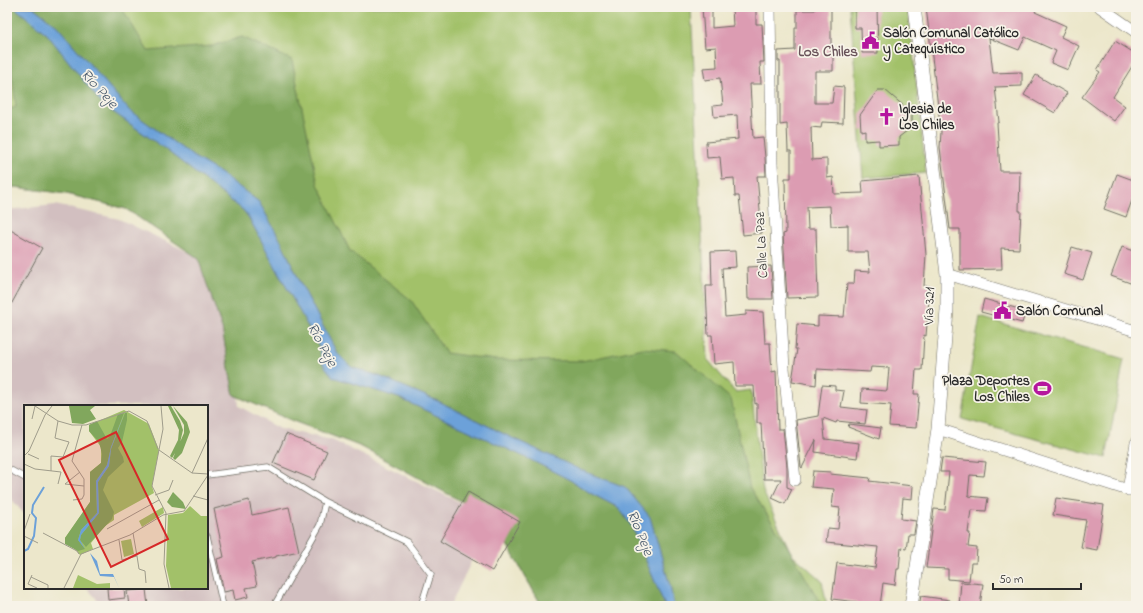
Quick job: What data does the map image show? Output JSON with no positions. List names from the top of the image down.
{
  "streets": {
    "street": ["Calle La Paz", "Vía 321"]
  },
  "districts": ["Los Chiles"],
  "water": ["Río Peje"],
  "places": {
    "public building": ["Salón Comunal Católico y Catequístico", "Salón Comunal"],
    "church": ["Iglesia de Los Chiles"],
    "sports": ["Plaza Deportes Los Chiles"]
  },
  "scale_bar": "50 m"
}
